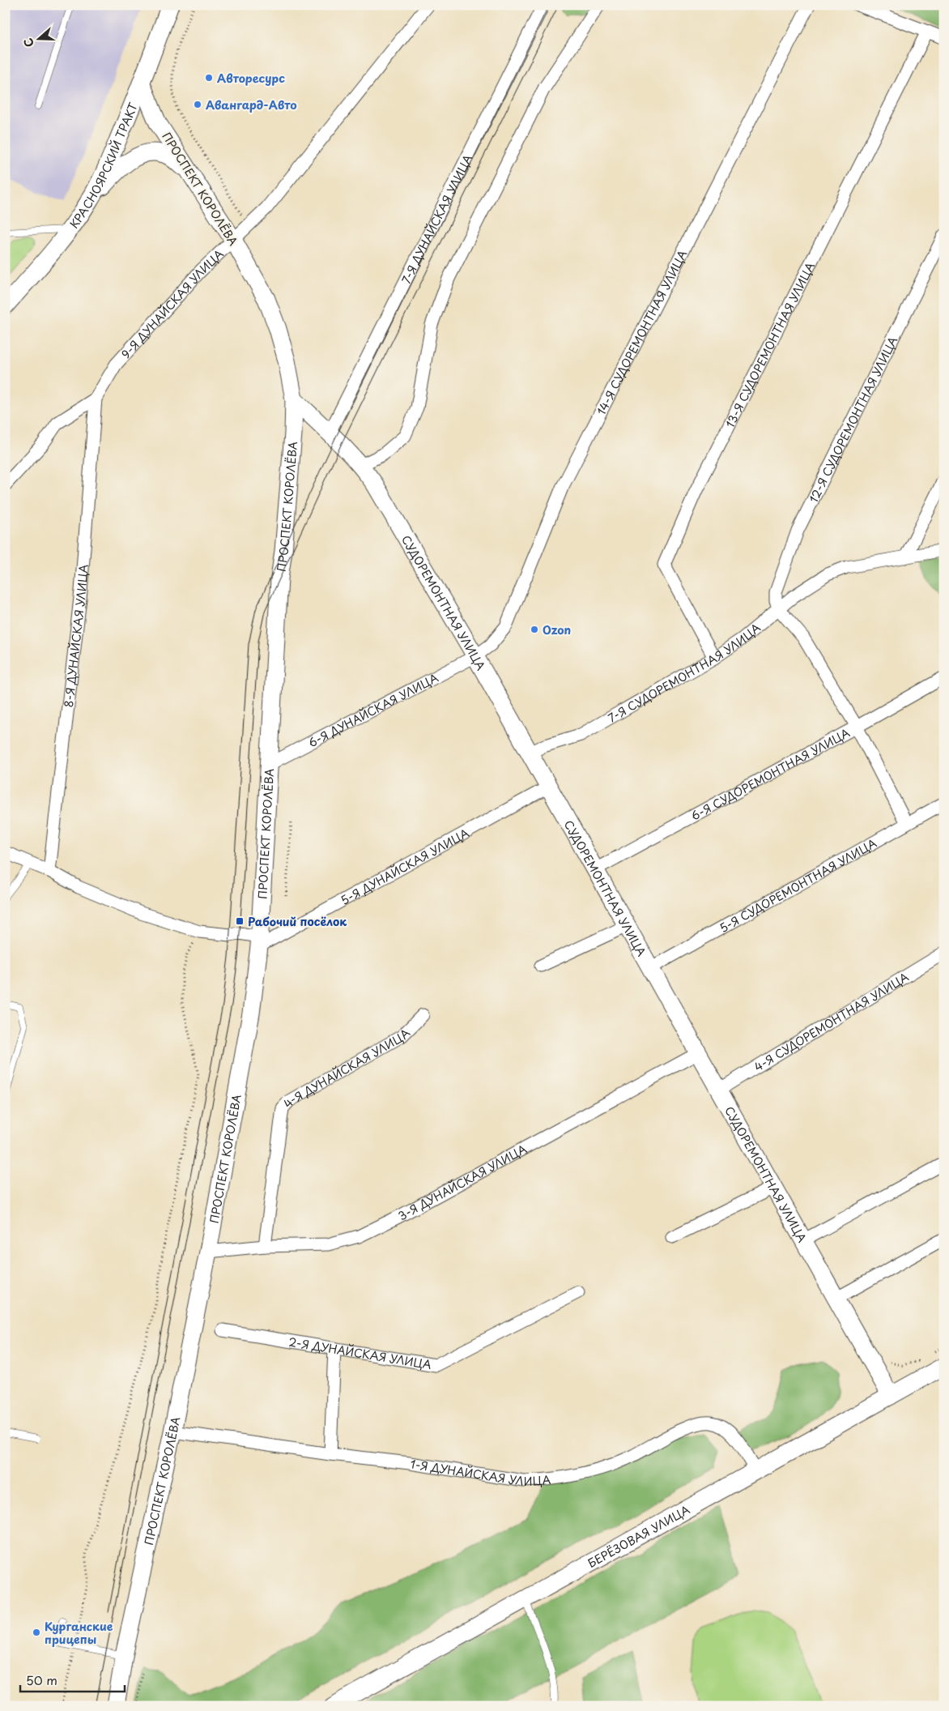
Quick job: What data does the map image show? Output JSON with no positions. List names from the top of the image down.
{
  "streets": {
    "main road": [
      "КРАСНОЯРСКИЙ ТРАКТ",
      "ПРОСПЕКТ КОРОЛЁВА",
      "СУДОРЕМОНТНАЯ УЛИЦА",
      "БЕРЁЗОВАЯ УЛИЦА"
    ],
    "street": [
      "7-Я ДУНАЙСКАЯ УЛИЦА",
      "9-Я ДУНАЙСКАЯ УЛИЦА",
      "14-Я СУДОРЕМОНТНАЯ УЛИЦА",
      "13-Я СУДОРЕМОНТНАЯ УЛИЦА",
      "12-Я СУДОРЕМОНТНАЯ УЛИЦА",
      "8-Я ДУНАЙСКАЯ УЛИЦА",
      "7-Я СУДОРЕМОНТНАЯ УЛИЦА",
      "6-Я ДУНАЙСКАЯ УЛИЦА",
      "6-Я СУДОРЕМОНТНАЯ УЛИЦА",
      "5-Я ДУНАЙСКАЯ УЛИЦА",
      "5-Я СУДОРЕМОНТНАЯ УЛИЦА",
      "4-Я СУДОРЕМОНТНАЯ УЛИЦА",
      "4-Я ДУНАЙСКАЯ УЛИЦА",
      "3-Я ДУНАЙСКАЯ УЛИЦА",
      "2-Я ДУНАЙСКАЯ УЛИЦА",
      "1-Я ДУНАЙСКАЯ УЛИЦА"
    ]
  },
  "crossings": [
    ["КРАСНОЯРСКИЙ ТРАКТ", "ПРОСПЕКТ КОРОЛЁВА"],
    ["ПРОСПЕКТ КОРОЛЁВА", "9-Я ДУНАЙСКАЯ УЛИЦА"],
    ["ПРОСПЕКТ КОРОЛЁВА", "СУДОРЕМОНТНАЯ УЛИЦА"],
    ["ПРОСПЕКТ КОРОЛЁВА", "6-Я ДУНАЙСКАЯ УЛИЦА"],
    ["ПРОСПЕКТ КОРОЛЁВА", "5-Я ДУНАЙСКАЯ УЛИЦА"],
    ["ПРОСПЕКТ КОРОЛЁВА", "3-Я ДУНАЙСКАЯ УЛИЦА"],
    ["ПРОСПЕКТ КОРОЛЁВА", "1-Я ДУНАЙСКАЯ УЛИЦА"],
    ["7-Я ДУНАЙСКАЯ УЛИЦА", "СУДОРЕМОНТНАЯ УЛИЦА"],
    ["9-Я ДУНАЙСКАЯ УЛИЦА", "8-Я ДУНАЙСКАЯ УЛИЦА"],
    ["14-Я СУДОРЕМОНТНАЯ УЛИЦА", "СУДОРЕМОНТНАЯ УЛИЦА"],
    ["14-Я СУДОРЕМОНТНАЯ УЛИЦА", "6-Я ДУНАЙСКАЯ УЛИЦА"],
    ["13-Я СУДОРЕМОНТНАЯ УЛИЦА", "7-Я СУДОРЕМОНТНАЯ УЛИЦА"],
    ["12-Я СУДОРЕМОНТНАЯ УЛИЦА", "7-Я СУДОРЕМОНТНАЯ УЛИЦА"],
    ["СУДОРЕМОНТНАЯ УЛИЦА", "7-Я СУДОРЕМОНТНАЯ УЛИЦА"],
    ["СУДОРЕМОНТНАЯ УЛИЦА", "6-Я ДУНАЙСКАЯ УЛИЦА"],
    ["СУДОРЕМОНТНАЯ УЛИЦА", "6-Я СУДОРЕМОНТНАЯ УЛИЦА"],
    ["СУДОРЕМОНТНАЯ УЛИЦА", "5-Я ДУНАЙСКАЯ УЛИЦА"],
    ["СУДОРЕМОНТНАЯ УЛИЦА", "5-Я СУДОРЕМОНТНАЯ УЛИЦА"],
    ["СУДОРЕМОНТНАЯ УЛИЦА", "4-Я СУДОРЕМОНТНАЯ УЛИЦА"],
    ["СУДОРЕМОНТНАЯ УЛИЦА", "3-Я ДУНАЙСКАЯ УЛИЦА"],
    ["СУДОРЕМОНТНАЯ УЛИЦА", "БЕРЁЗОВАЯ УЛИЦА"],
    ["4-Я ДУНАЙСКАЯ УЛИЦА", "3-Я ДУНАЙСКАЯ УЛИЦА"],
    ["1-Я ДУНАЙСКАЯ УЛИЦА", "БЕРЁЗОВАЯ УЛИЦА"]
  ],
  "places": {
    "other": [
      "Авторесурс",
      "Авангард-Авто",
      "Ozon",
      "Курганские прицепы"
    ],
    "transit": ["Рабочий посёлок"]
  },
  "scale_bar": "50 m",
  "north": "left"
}
